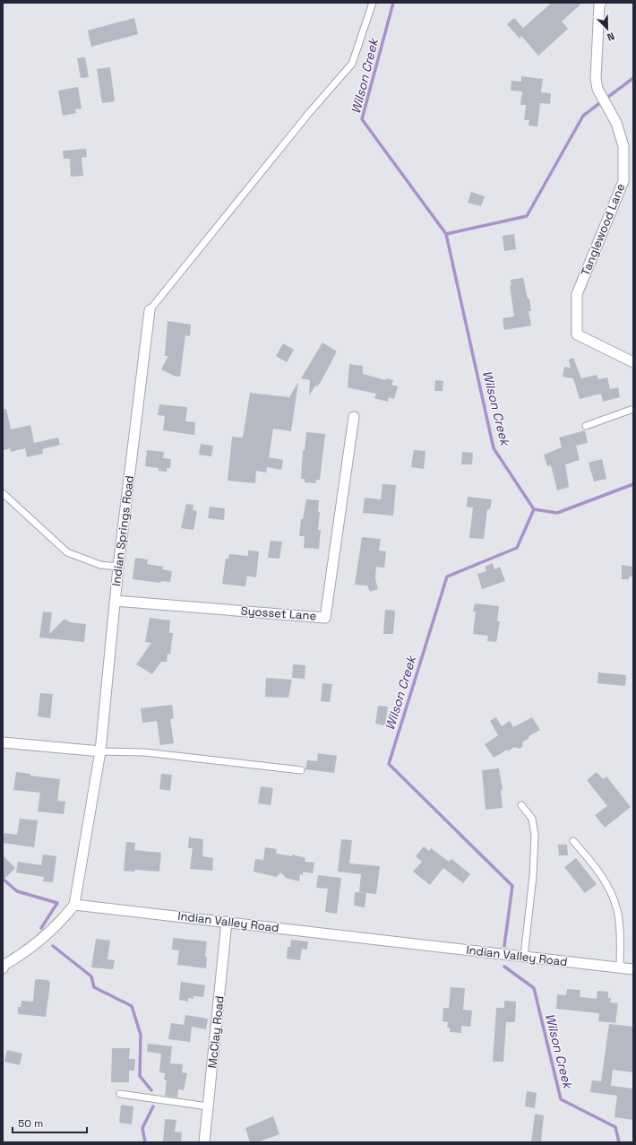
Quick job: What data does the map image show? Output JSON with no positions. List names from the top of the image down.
{
  "streets": {
    "street": [
      "Tanglewood Lane",
      "Indian Springs Road",
      "Syosset Lane",
      "Indian Valley Road",
      "McClay Road"
    ]
  },
  "crossings": [
    ["Indian Springs Road", "Syosset Lane"],
    ["Indian Valley Road", "McClay Road"]
  ],
  "water": ["Wilson Creek"],
  "scale_bar": "50 m",
  "north": "bottom right"
}
